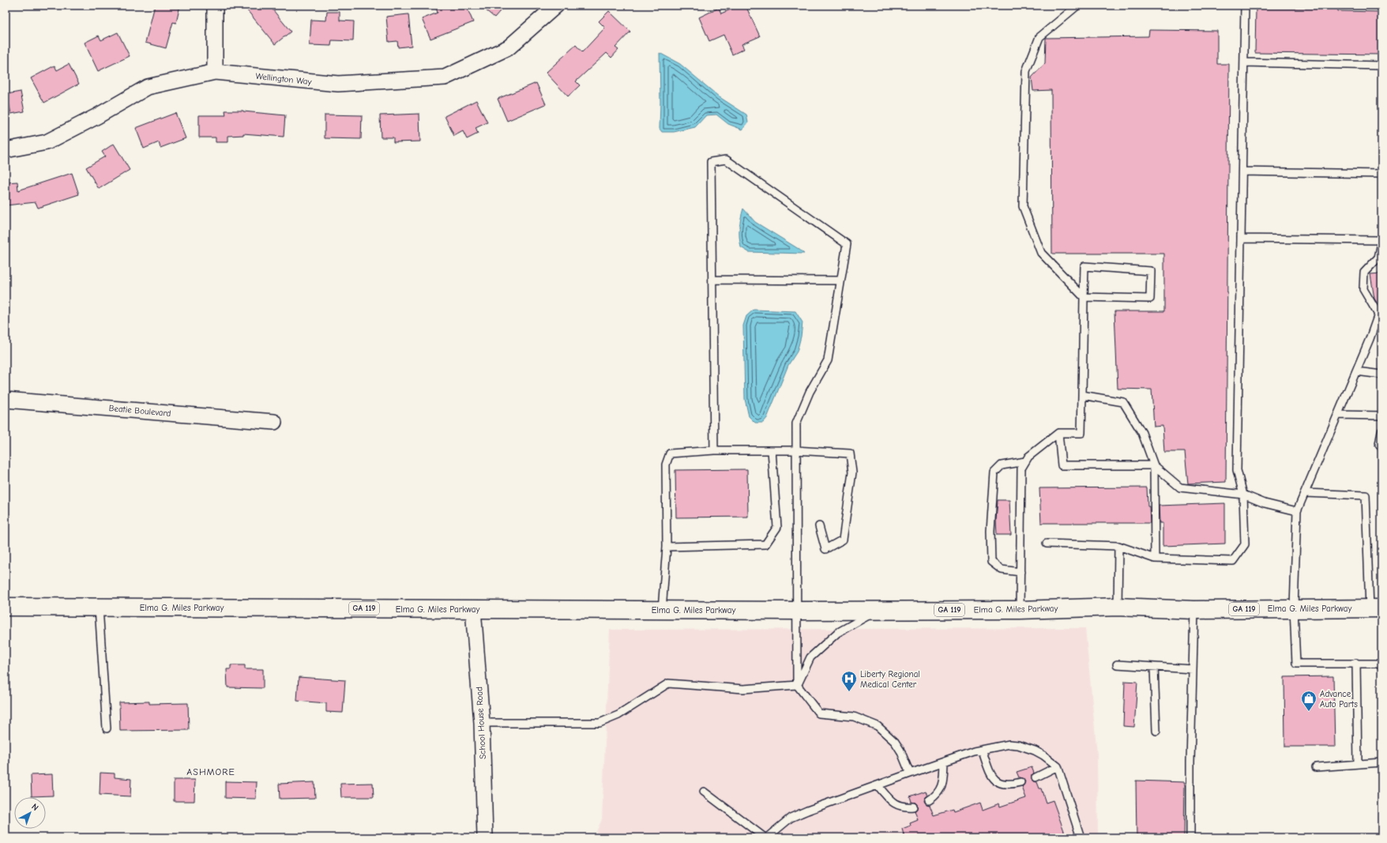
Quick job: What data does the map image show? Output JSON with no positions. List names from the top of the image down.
{
  "streets": {
    "main road": ["Elma G. Miles Parkway", "GA 119"],
    "street": ["Wellington Way", "Beatie Boulevard", "School House Road"]
  },
  "crossings": [
    ["Elma G. Miles Parkway", "School House Road"]
  ],
  "districts": ["ASHMORE"],
  "places": {
    "hospital": ["Liberty Regional Medical Center"],
    "shop": ["Advance Auto Parts"]
  },
  "north": "top right"
}
